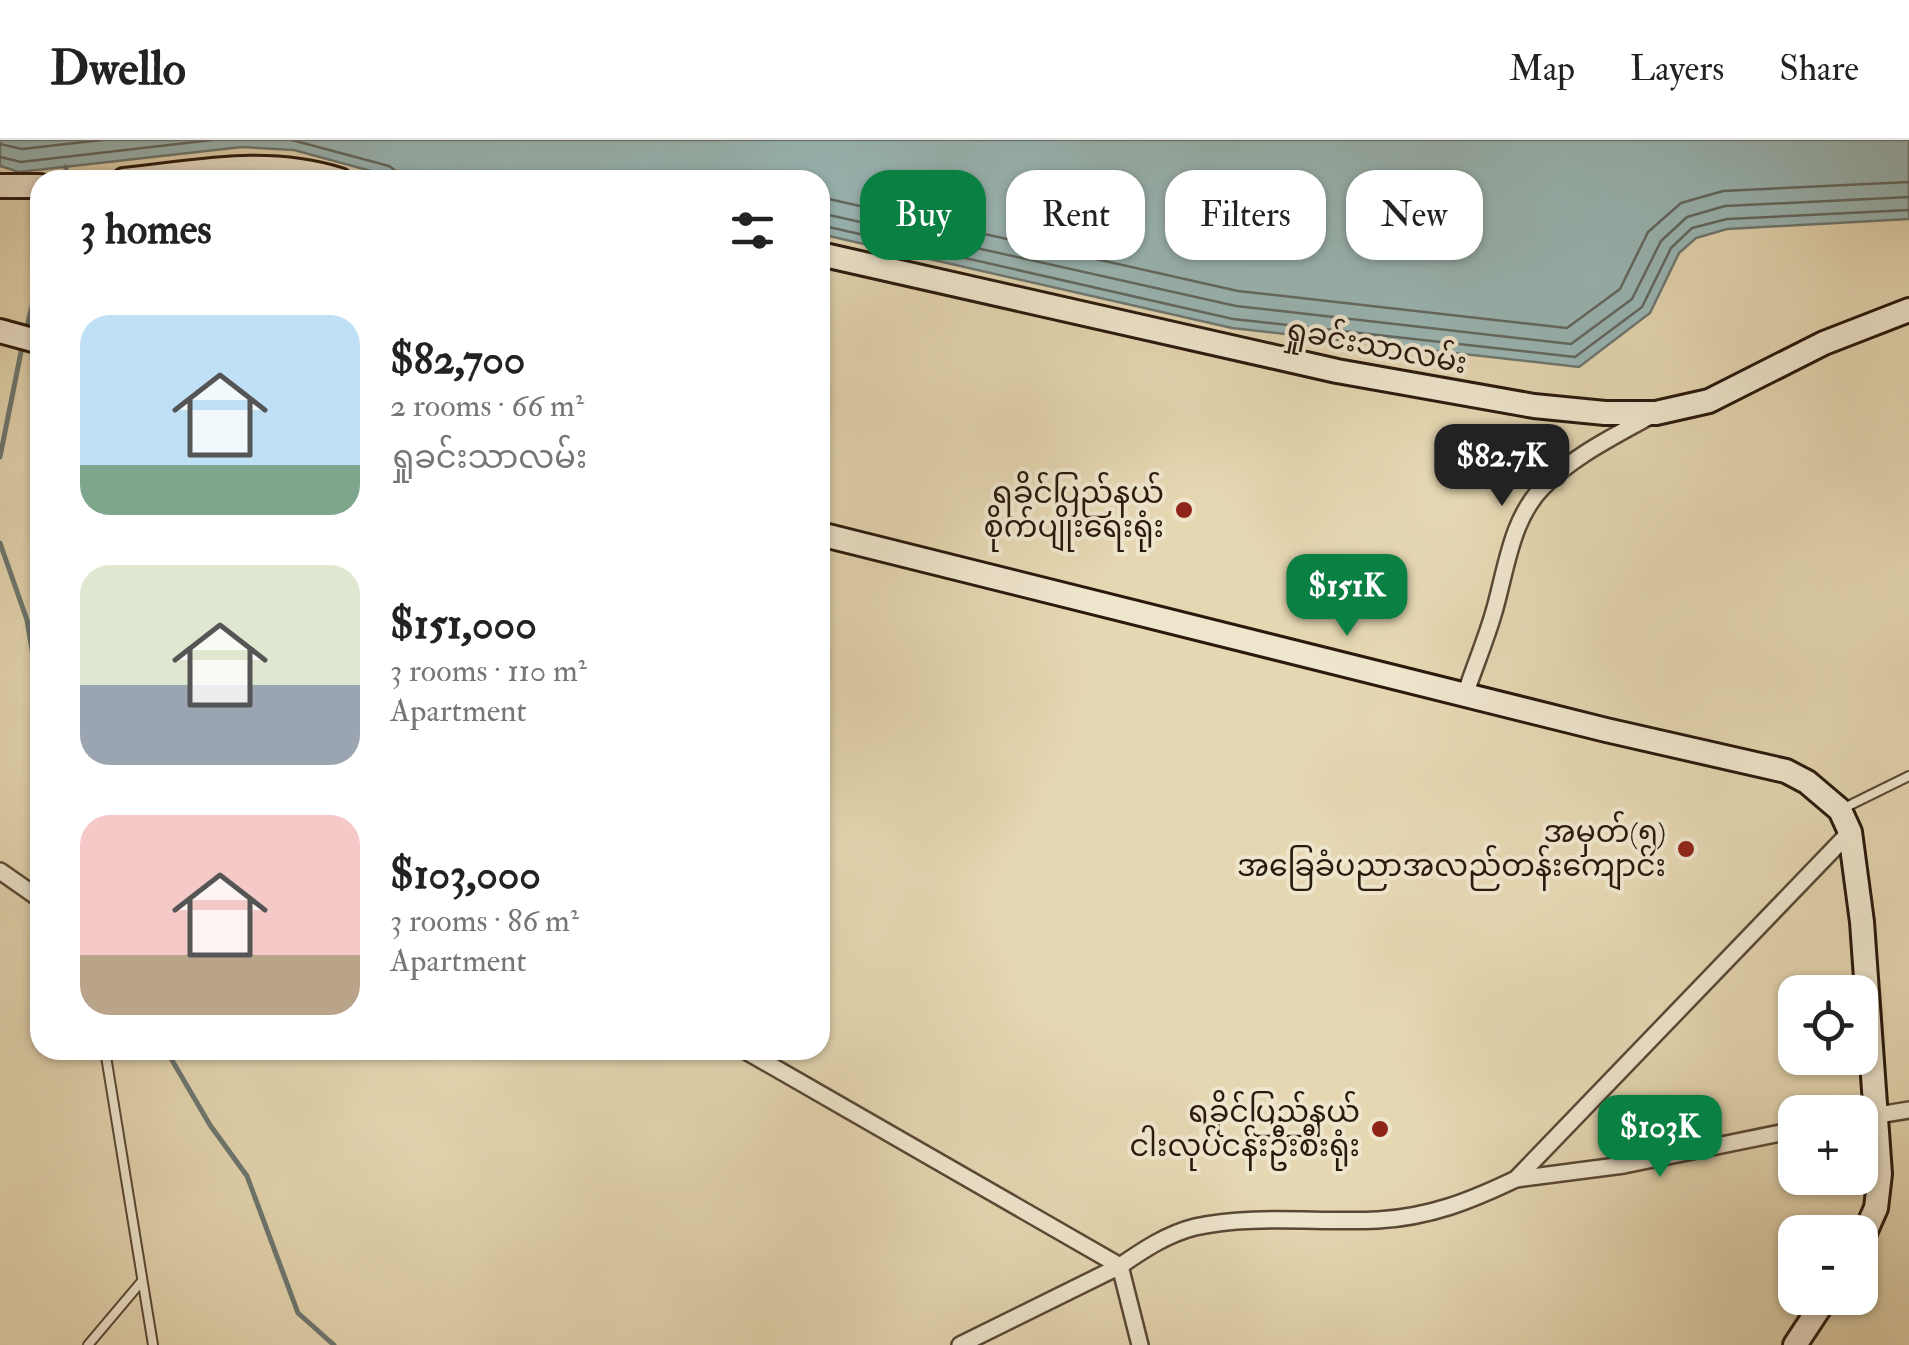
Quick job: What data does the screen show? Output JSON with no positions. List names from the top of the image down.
{
  "streets": {
    "street": ["ရှုခင်းသာလမ်း"]
  },
  "places": ["ရခိုင်ပြည်နယ် စိုက်ပျိုးရေးရုံး", "အမှတ်(၅) အခြေခံပညာအလည်တန်းကျောင်း", "ရခိုင်ပြည်နယ် ငါးလုပ်ငန်းဦးစီးရုံး"],
  "page": {
    "header": "Dwello",
    "nav": ["Map", "Layers", "Share"],
    "chip": [
      "Buy",
      "Rent",
      "Filters",
      "New"
    ],
    "heading": "3 homes",
    "list": [
      {
        "name": "$82,700",
        "note": "2 rooms · 66 m² · ရှုခင်းသာလမ်း"
      },
      {
        "name": "$151,000",
        "note": "3 rooms · 110 m² · Apartment"
      },
      {
        "name": "$103,000",
        "note": "3 rooms · 86 m² · Apartment"
      }
    ],
    "price": ["$82.7K", "$151K", "$103K"],
    "map_buttons": ["+", "−"]
  }
}
